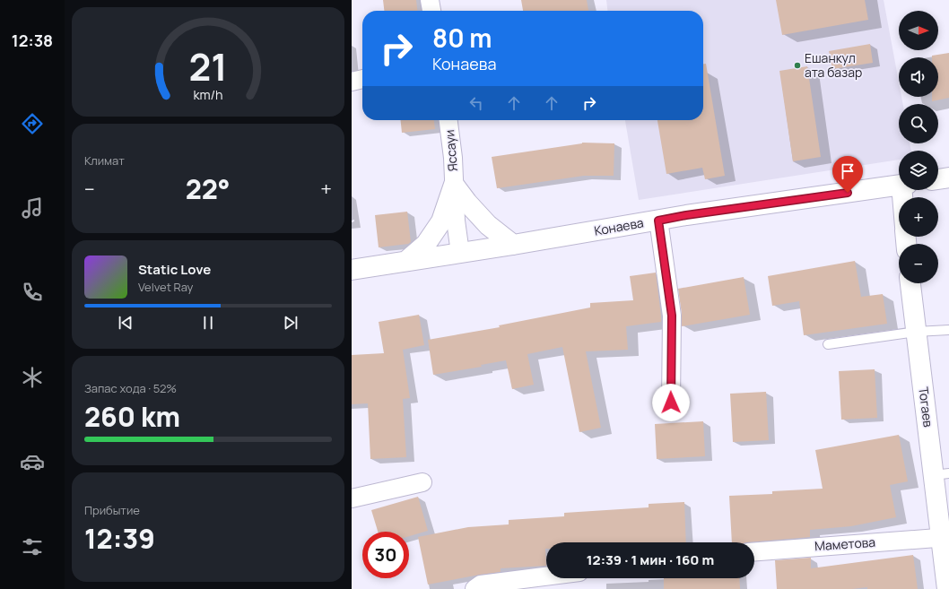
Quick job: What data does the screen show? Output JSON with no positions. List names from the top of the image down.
{
  "streets": {
    "main road": ["Конаева", "Тогаев"],
    "street": ["Яссауи", "Маметова"]
  },
  "crossings": [
    ["Яссауи", "Конаева"],
    ["Тогаев", "Маметова"]
  ],
  "places": ["Ешанкул ата базар"],
  "north": "right",
  "page": {
    "tabs": "12:38",
    "map_buttons": ["+", "−"],
    "turn": ["80 m", "Конаева"],
    "tile": [
      "Климат",
      ["Запас хода · 52%", "260 km"],
      ["Прибытие", "12:39"]
    ],
    "heat": ["−", "22°", "+"],
    "song": ["Static Love", "Velvet Ray"],
    "limit": "30",
    "trip": "12:39 · 1 мин · 160 m",
    "gauge": ["21", "km/h"]
  }
}
